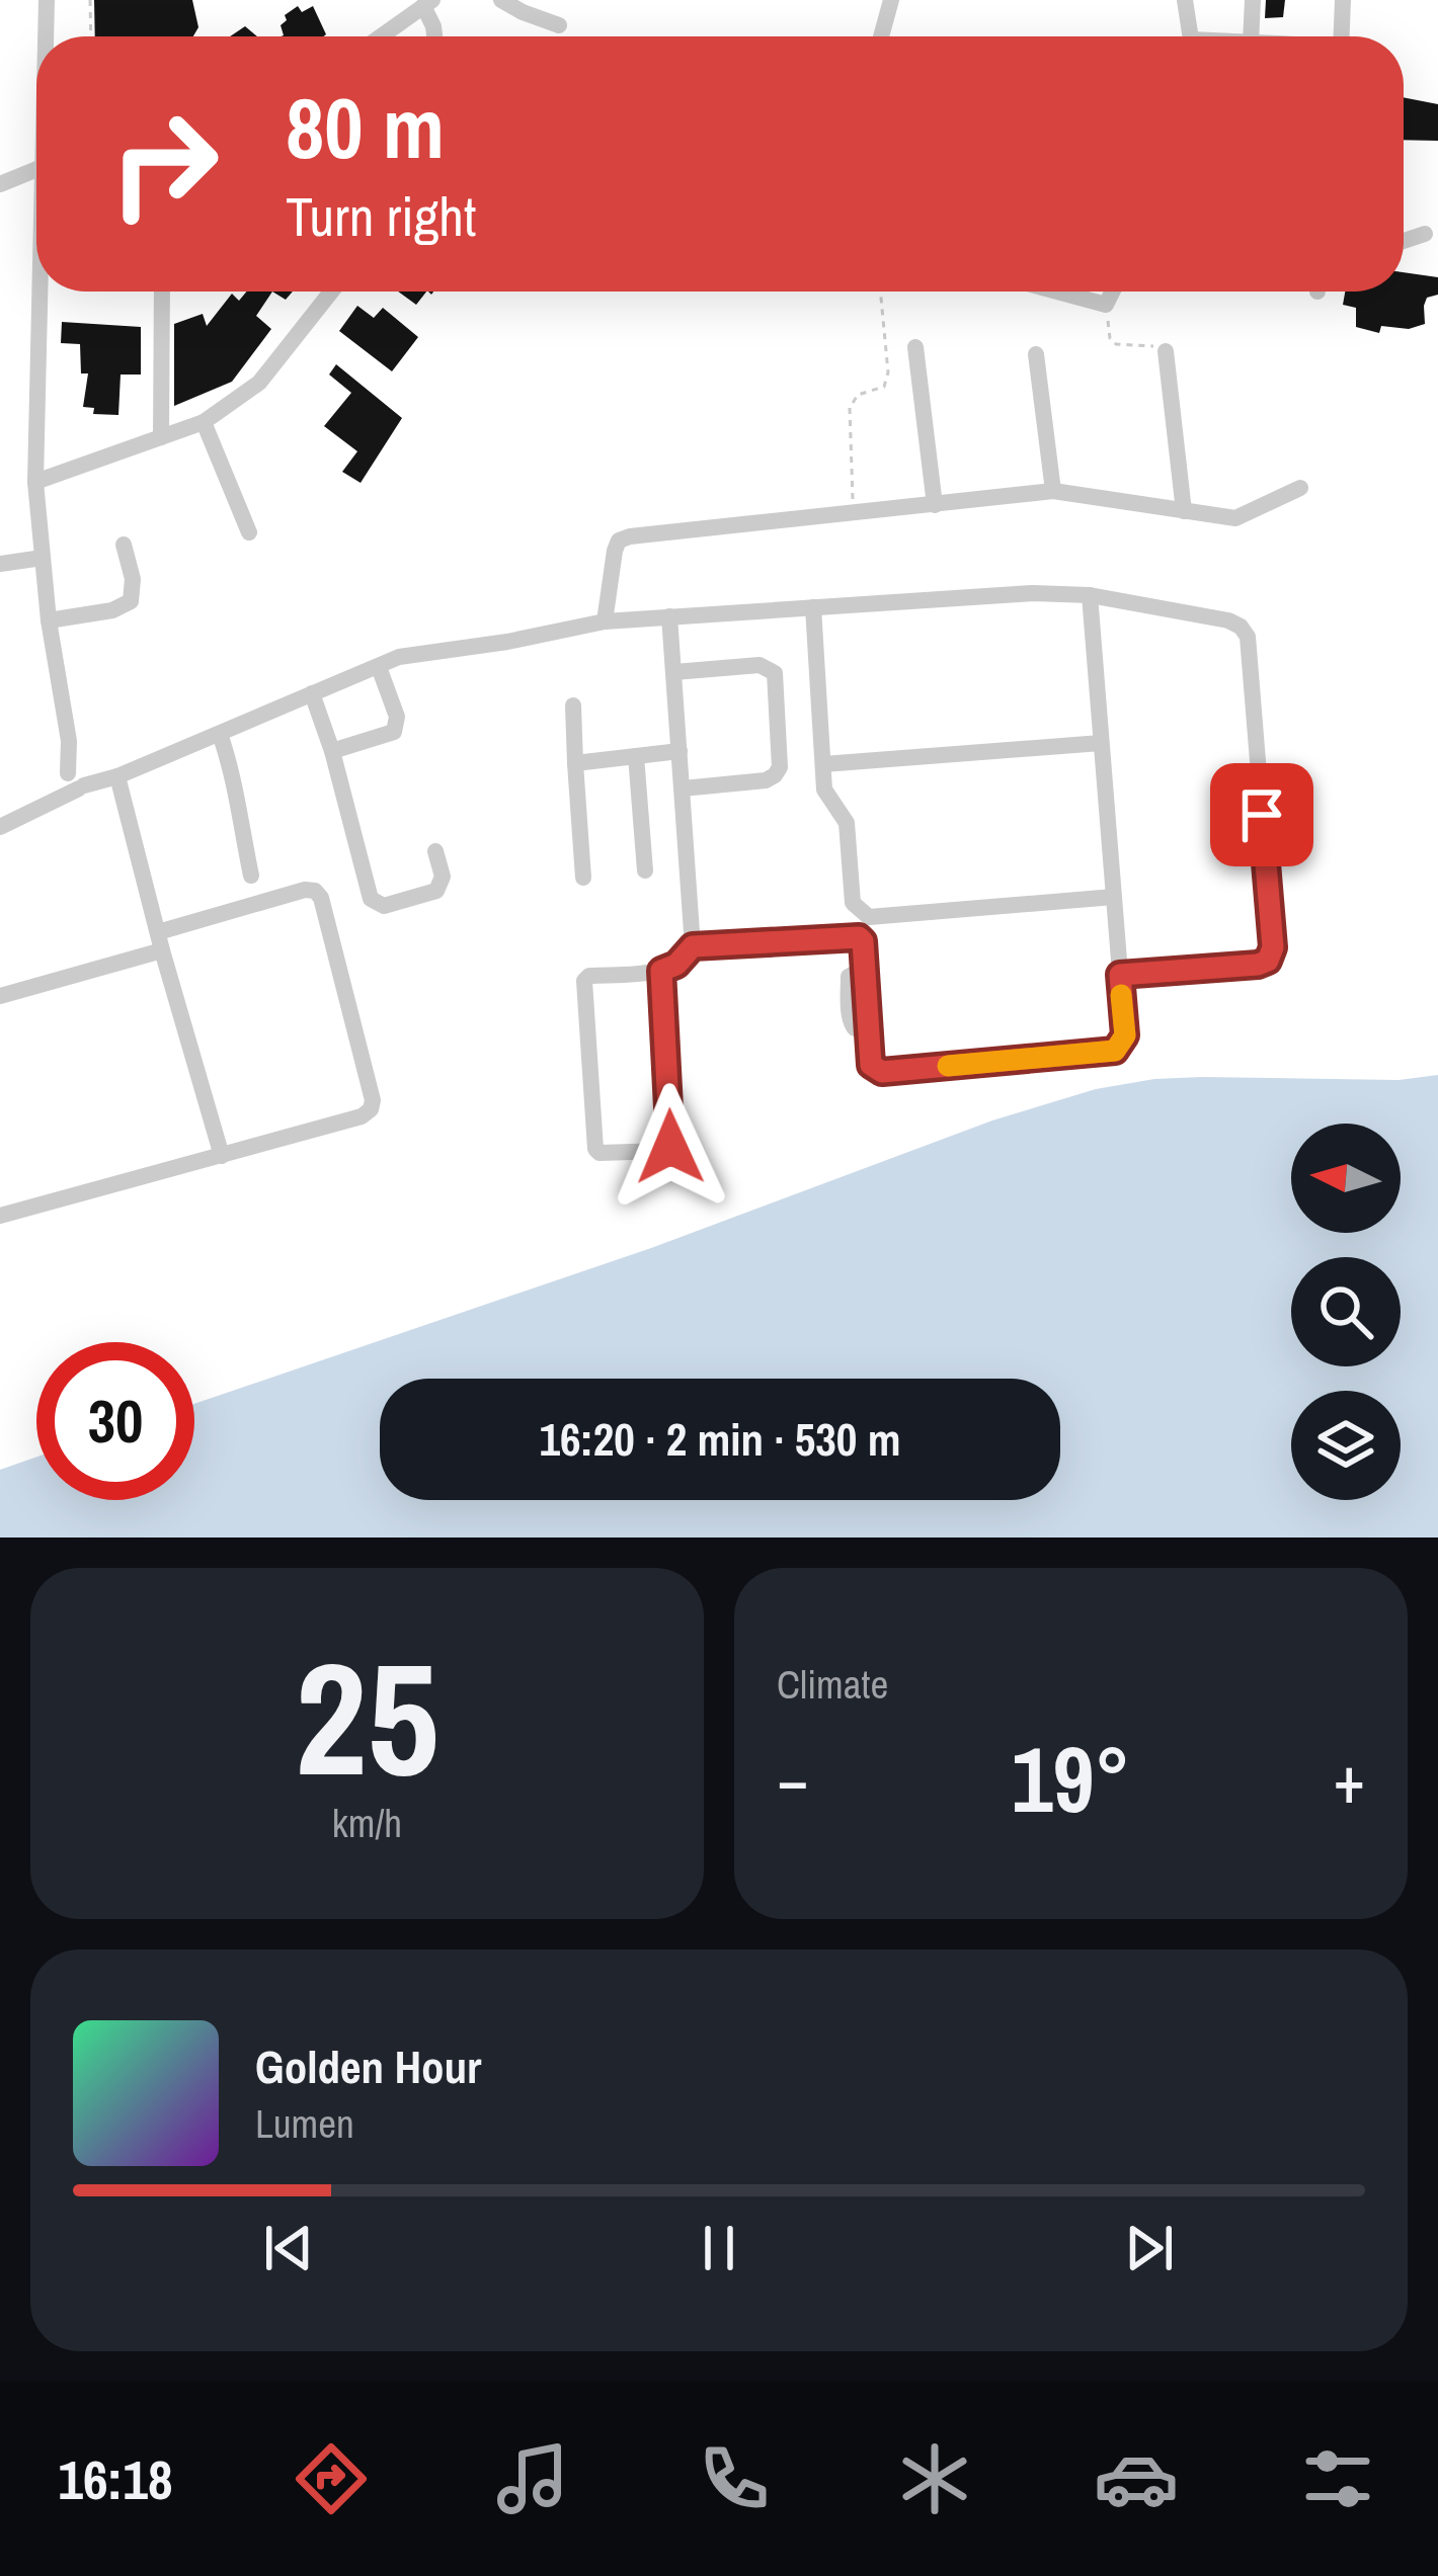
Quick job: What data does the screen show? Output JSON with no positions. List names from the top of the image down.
{
  "north": "left",
  "page": {
    "turn": ["80 m", "Turn right"],
    "limit": "30",
    "trip": "16:20 · 2 min · 530 m",
    "tile": [
      ["25", "km/h"],
      "Climate"
    ],
    "heat": ["−", "19°", "+"],
    "song": ["Golden Hour", "Lumen"],
    "tabs": "16:18"
  }
}
